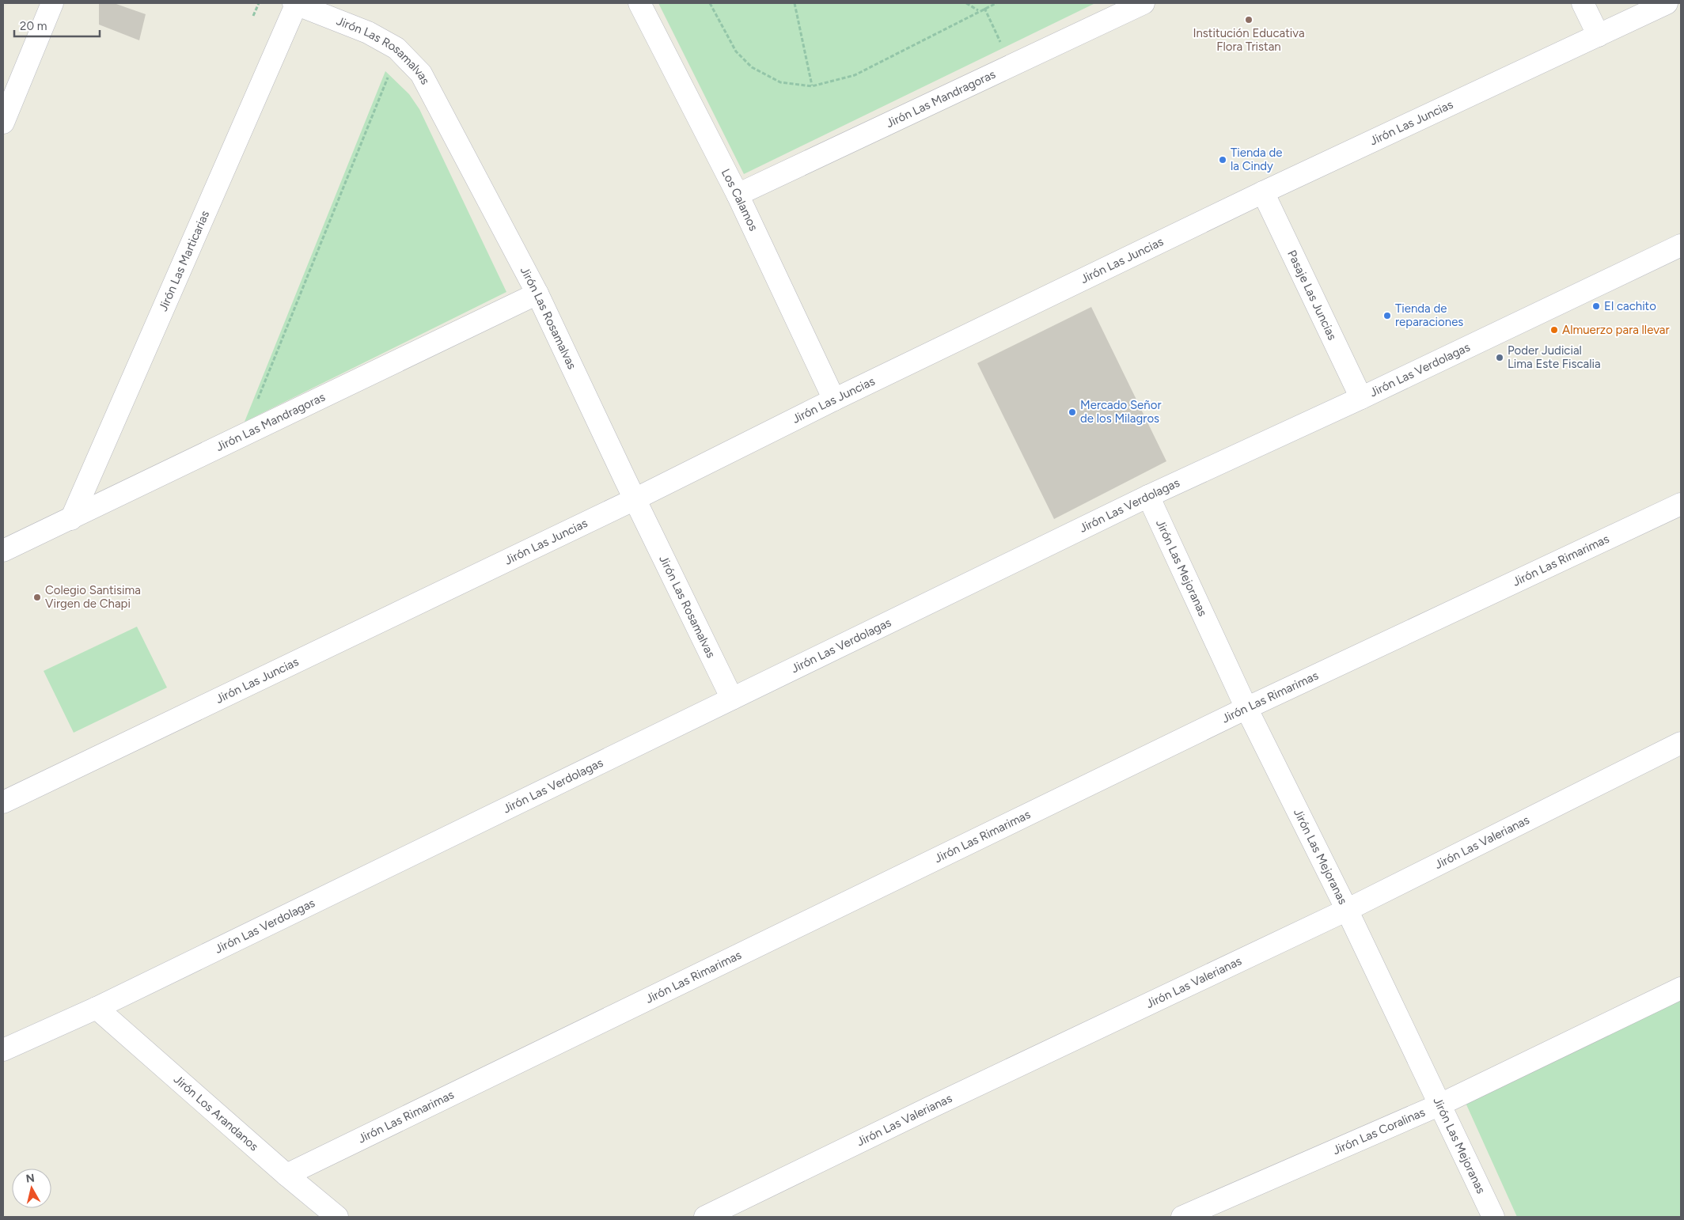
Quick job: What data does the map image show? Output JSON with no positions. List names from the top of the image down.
{
  "streets": {
    "street": [
      "Jirón Las Rosamalvas",
      "Jirón Las Mandragoras",
      "Jirón Las Juncias",
      "Los Calamos",
      "Jirón Las Marticarias",
      "Pasaje Las Juncias",
      "Jirón Las Verdolagas",
      "Jirón Las Rimarimas",
      "Jirón Las Mejoranas",
      "Jirón Las Valerianas",
      "Jirón Los Arandanos",
      "Jirón Las Coralinas"
    ]
  },
  "crossings": [
    ["Jirón Las Rosamalvas", "Jirón Las Mandragoras"],
    ["Jirón Las Rosamalvas", "Jirón Las Juncias"],
    ["Jirón Las Rosamalvas", "Jirón Las Marticarias"],
    ["Jirón Las Rosamalvas", "Jirón Las Verdolagas"],
    ["Jirón Las Mandragoras", "Los Calamos"],
    ["Jirón Las Mandragoras", "Jirón Las Marticarias"],
    ["Jirón Las Juncias", "Los Calamos"],
    ["Jirón Las Juncias", "Pasaje Las Juncias"],
    ["Pasaje Las Juncias", "Jirón Las Verdolagas"],
    ["Jirón Las Verdolagas", "Jirón Las Mejoranas"],
    ["Jirón Las Verdolagas", "Jirón Los Arandanos"],
    ["Jirón Las Rimarimas", "Jirón Las Mejoranas"],
    ["Jirón Las Rimarimas", "Jirón Los Arandanos"],
    ["Jirón Las Mejoranas", "Jirón Las Valerianas"],
    ["Jirón Las Mejoranas", "Jirón Las Coralinas"]
  ],
  "places": [
    "Institución Educativa Flora Tristan",
    "Tienda de la Cindy",
    "El cachito",
    "Tienda de reparaciones",
    "Almuerzo para llevar",
    "Poder Judicial Lima Este Fiscalia",
    "Mercado Señor de los Milagros",
    "Colegio Santisima Virgen de Chapi"
  ],
  "scale_bar": "20 m",
  "north": "top"
}
